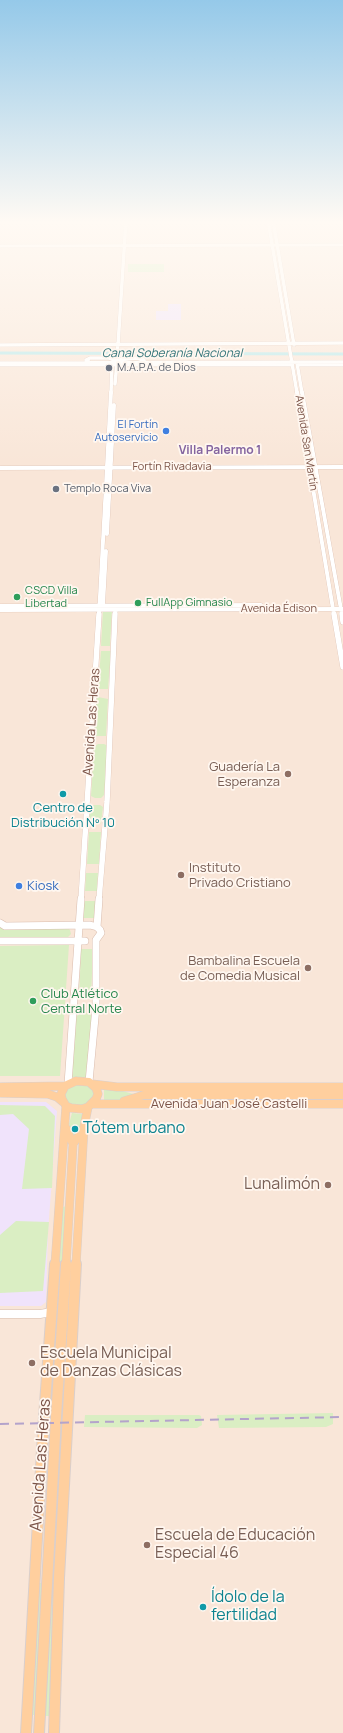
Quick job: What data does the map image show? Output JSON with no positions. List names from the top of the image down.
{
  "streets": {
    "main road": [
      "Avenida San Martín",
      "Avenida Édison",
      "Avenida Las Heras",
      "Avenida Juan José Castelli"
    ],
    "street": ["Fortín Rivadavia"]
  },
  "crossings": [
    ["Avenida San Martín", "Fortín Rivadavia"],
    ["Avenida San Martín", "Avenida Édison"],
    ["Fortín Rivadavia", "Avenida Las Heras"],
    ["Avenida Édison", "Avenida Las Heras"],
    ["Avenida Las Heras", "Avenida Juan José Castelli"]
  ],
  "districts": ["Villa Palermo 1"],
  "water": ["Canal Soberanía Nacional"],
  "places": [
    "M.A.P.A. de Dios",
    "El Fortín Autoservicio",
    "Templo Roca Viva",
    "CSCD Villa Libertad",
    "FullApp Gimnasio",
    "Guadería La Esperanza",
    "Centro de Distribución Nº 10",
    "Instituto Privado Cristiano",
    "Kiosk",
    "Bambalina Escuela de Comedia Musical",
    "Club Atlético Central Norte",
    "Tótem urbano",
    "Lunalimón",
    "Escuela Municipal de Danzas Clásicas",
    "Escuela de Educación Especial 46",
    "Ídolo de la fertilidad"
  ]
}
